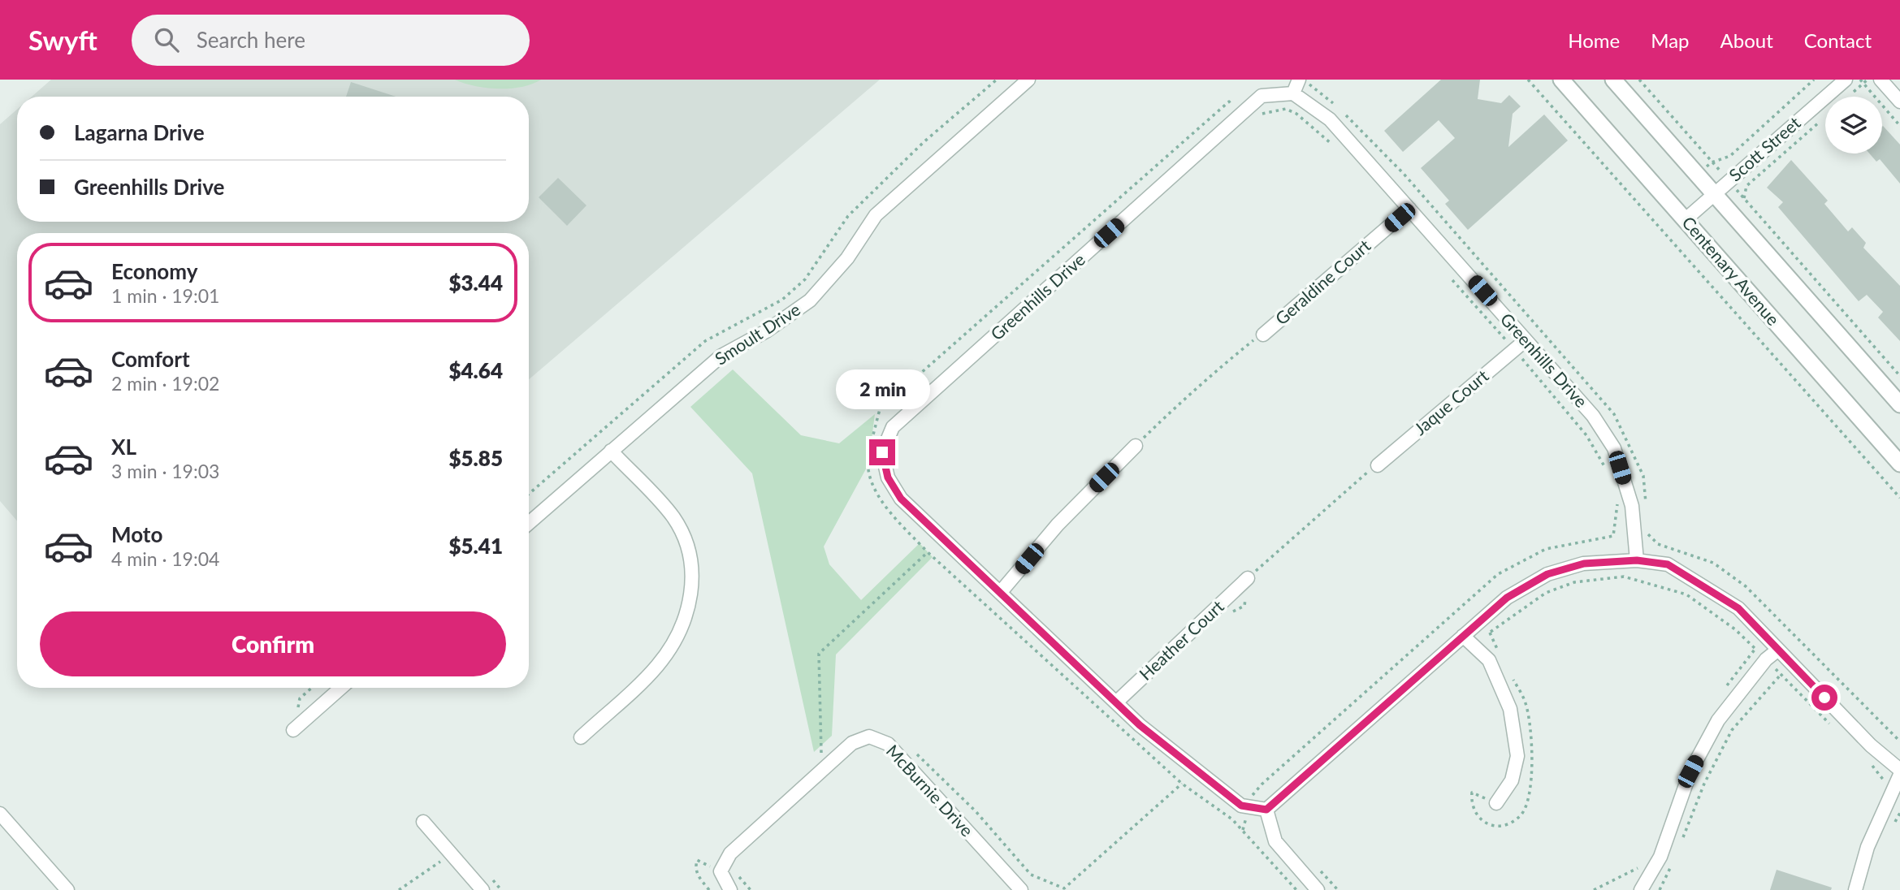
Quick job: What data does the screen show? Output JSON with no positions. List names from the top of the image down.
{
  "streets": {
    "street": [
      "Scott Street",
      "Centenary Avenue",
      "Geraldine Court",
      "Greenhills Drive",
      "Smoult Drive",
      "Jaque Court",
      "Heather Court",
      "McBurnie Drive"
    ]
  },
  "crossings": [
    ["Scott Street", "Centenary Avenue"],
    ["Geraldine Court", "Greenhills Drive"],
    ["Greenhills Drive", "Jaque Court"],
    ["Greenhills Drive", "Heather Court"]
  ],
  "page": {
    "header": "Swyft",
    "search": "Search here",
    "nav": [
      "Home",
      "Map",
      "About",
      "Contact"
    ],
    "banner": ["Lagarna Drive", "Greenhills Drive"],
    "list": [
      {
        "name": "Economy",
        "note": "1 min · 19:01",
        "value": "$3.44"
      },
      {
        "name": "Comfort",
        "note": "2 min · 19:02",
        "value": "$4.64"
      },
      {
        "name": "XL",
        "note": "3 min · 19:03",
        "value": "$5.85"
      },
      {
        "name": "Moto",
        "note": "4 min · 19:04",
        "value": "$5.41"
      }
    ],
    "bubble": "2 min",
    "buttons": "Confirm"
  }
}
